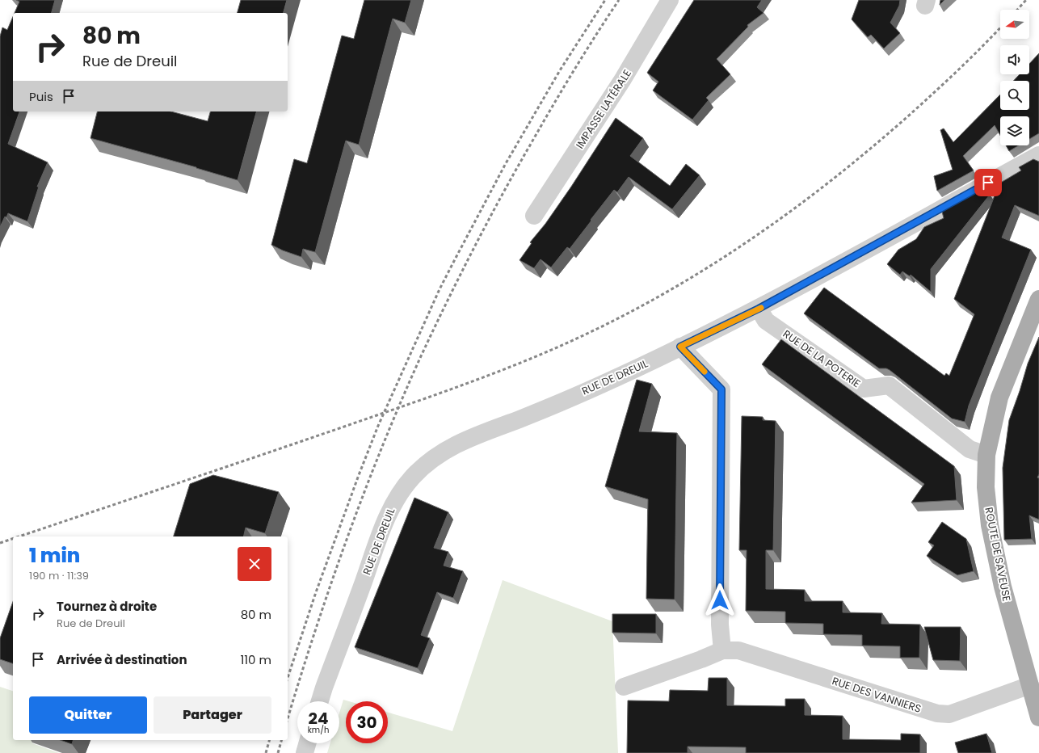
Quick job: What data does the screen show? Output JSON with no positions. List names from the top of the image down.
{
  "streets": {
    "main road": ["ROUTE DE SAVEUSE"],
    "street": [
      "IMPASSE LATÉRALE",
      "RUE DE LA POTERIE",
      "RUE DE DREUIL",
      "RUE DES VANNIERS"
    ]
  },
  "crossings": [
    ["RUE DE LA POTERIE", "RUE DE DREUIL"],
    ["RUE DE LA POTERIE", "ROUTE DE SAVEUSE"],
    ["ROUTE DE SAVEUSE", "RUE DES VANNIERS"]
  ],
  "north": "left",
  "page": {
    "turn": ["80 m", "Rue de Dreuil"],
    "then": "Puis",
    "heading": ["1 min", "190 m · 11:39"],
    "list": [
      {
        "name": "Tournez à droite",
        "note": "Rue de Dreuil",
        "value": "80 m"
      },
      {
        "name": "Arrivée à destination",
        "value": "110 m"
      }
    ],
    "buttons": ["Quitter", "Partager"],
    "speed": "24 km/h",
    "limit": "30"
  }
}
